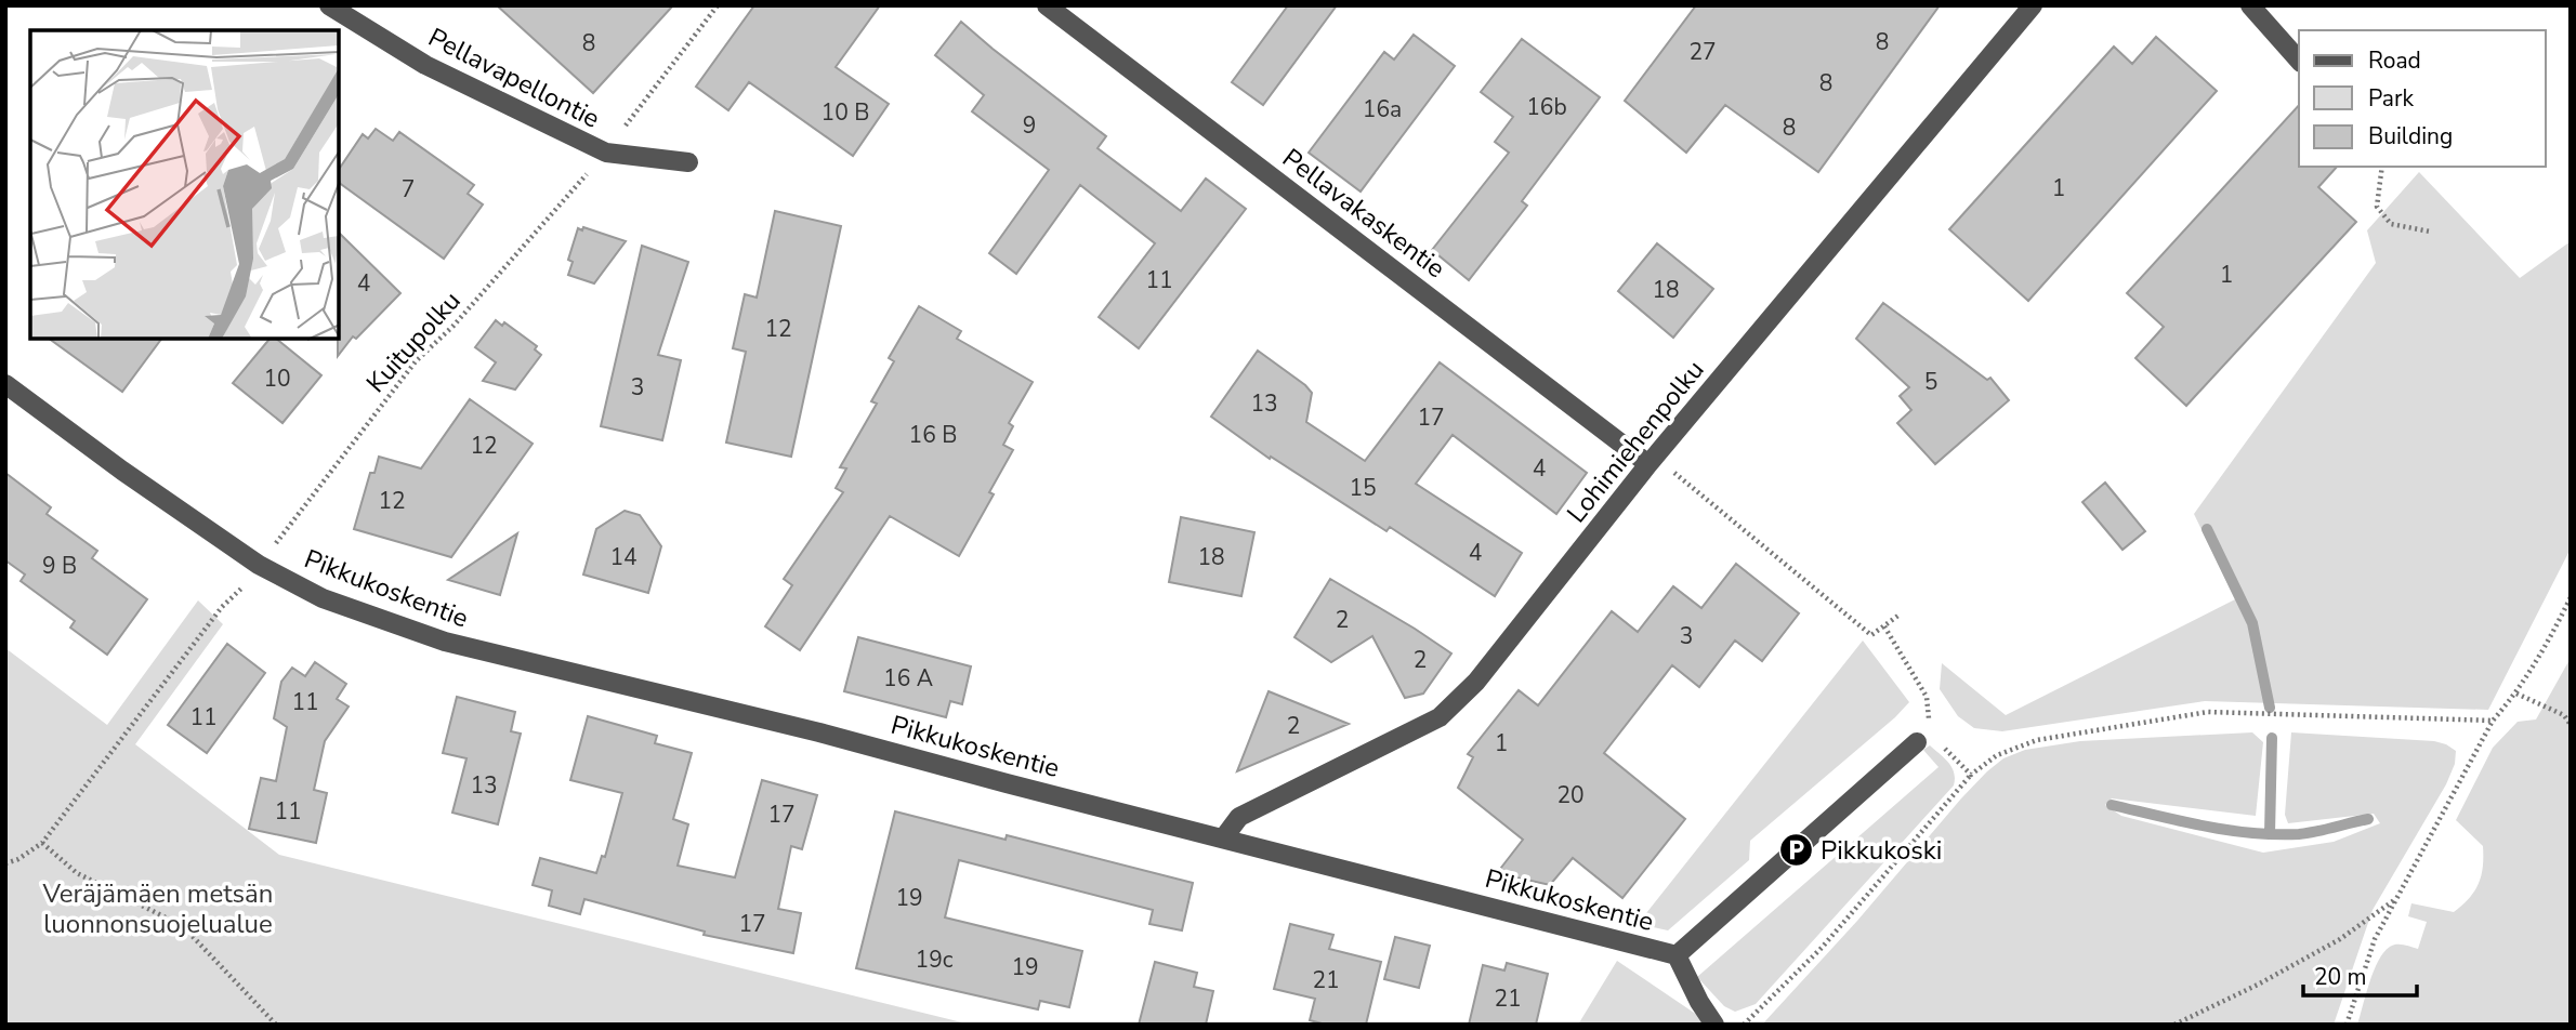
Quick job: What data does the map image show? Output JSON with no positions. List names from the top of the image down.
{
  "streets": {
    "street": [
      "Pellavapellontie",
      "Pellavakaskentie",
      "Lohimiehenpolku",
      "Pikkukoskentie"
    ],
    "path": ["Kuitupolku"]
  },
  "crossings": [
    ["Pellavapellontie", "Kuitupolku"],
    ["Pellavakaskentie", "Lohimiehenpolku"],
    ["Kuitupolku", "Pikkukoskentie"],
    ["Lohimiehenpolku", "Pikkukoskentie"]
  ],
  "parks": ["Veräjämäen metsän luonnonsuojelualue"],
  "places": {
    "parking": ["Pikkukoski"]
  },
  "house_numbers": [
    "8",
    "8",
    "27",
    "8",
    "16b",
    "16a",
    "10 B",
    "9",
    "8",
    "1",
    "7",
    "1",
    "11",
    "4",
    "18",
    "12",
    "10",
    "5",
    "3",
    "13",
    "17",
    "16 B",
    "12",
    "4",
    "15",
    "12",
    "4",
    "14",
    "18",
    "9 B",
    "2",
    "3",
    "2",
    "16 A",
    "11",
    "11",
    "2",
    "1",
    "13",
    "20",
    "11",
    "17",
    "19",
    "17",
    "19c",
    "19",
    "21",
    "21"
  ],
  "legend": ["Road", "Park", "Building"],
  "scale_bar": "20 m"
}
